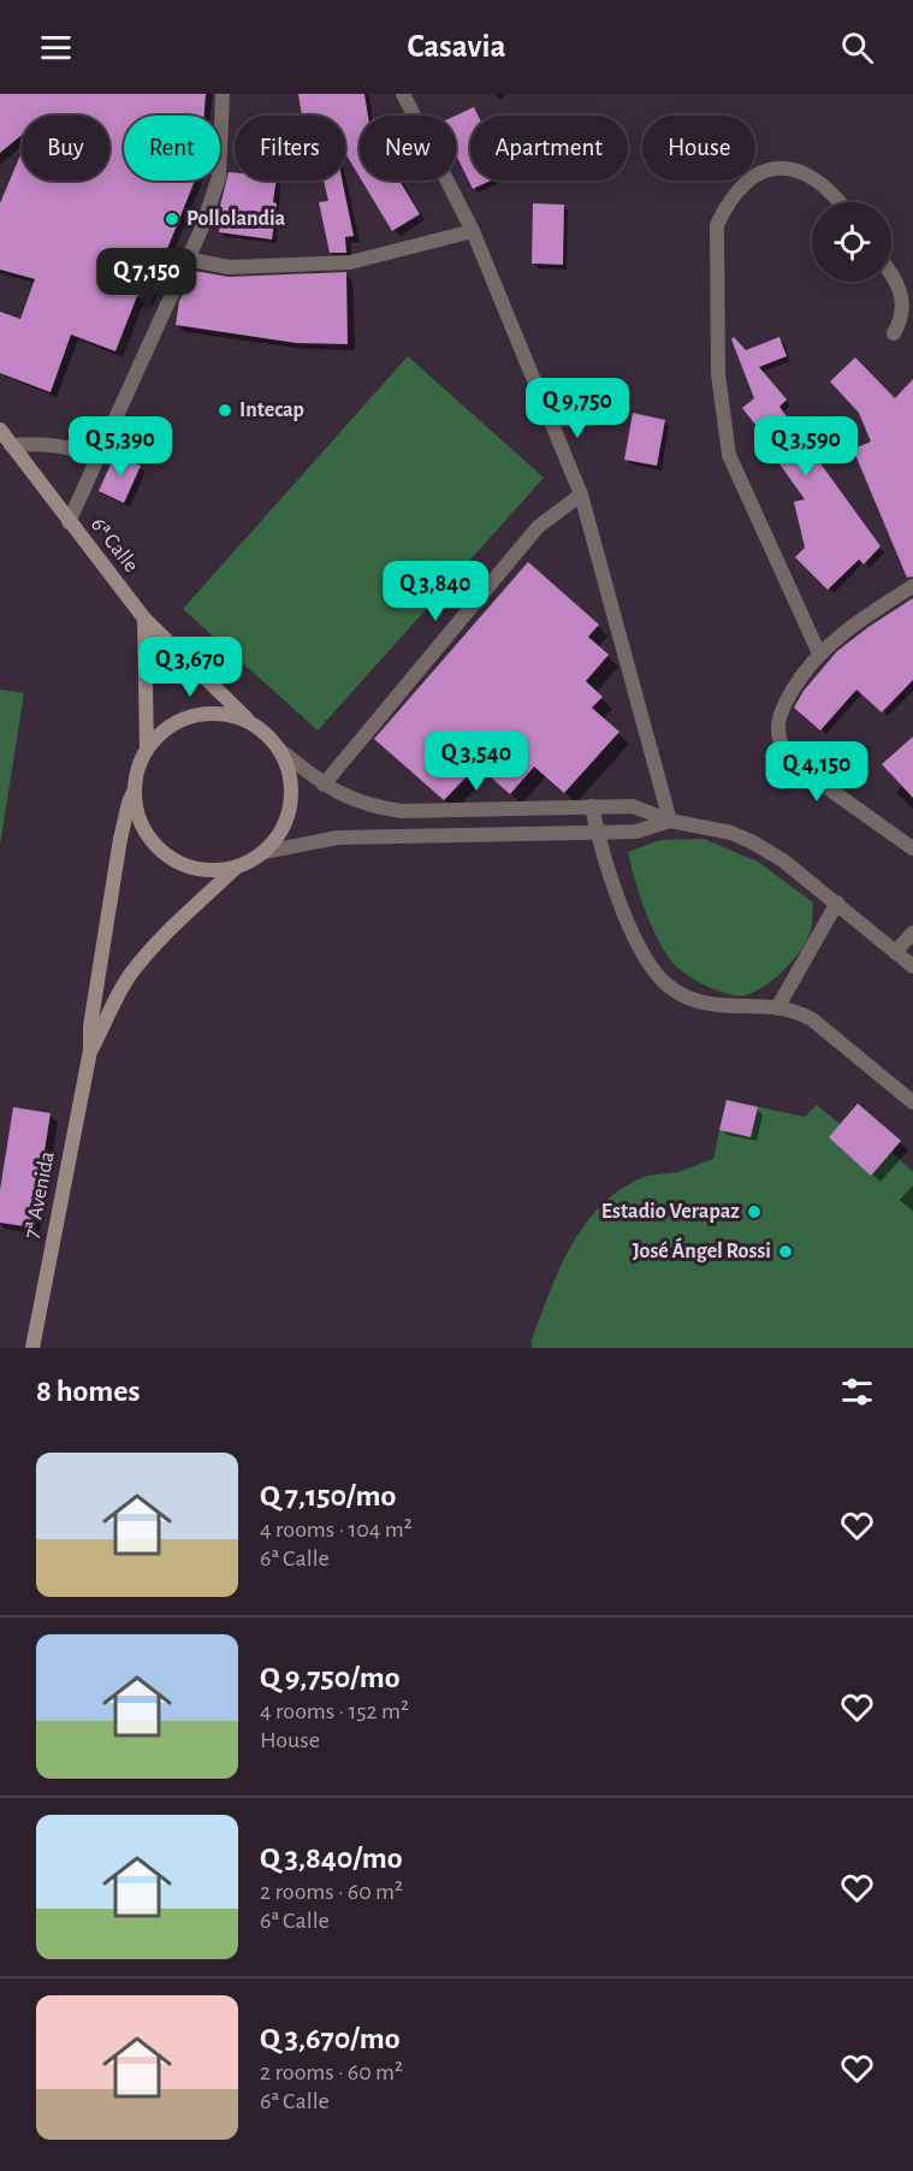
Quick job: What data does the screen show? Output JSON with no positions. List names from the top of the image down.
{
  "streets": {
    "main road": ["6ª Calle", "7ª Avenida"]
  },
  "crossings": [
    ["6ª Calle", "7ª Avenida"]
  ],
  "places": [
    "Pollolandia",
    "Intecap",
    "Estadio Verapaz",
    "José Ángel Rossi"
  ],
  "page": {
    "header": "Casavia",
    "chip": [
      "Buy",
      "Rent",
      "Filters",
      "New",
      "Apartment",
      "House"
    ],
    "price": [
      "Q 7,150",
      "Q 9,750",
      "Q 5,390",
      "Q 3,590",
      "Q 3,840",
      "Q 3,670",
      "Q 3,540",
      "Q 4,150"
    ],
    "heading": "8 homes",
    "list": [
      {
        "name": "Q 7,150/mo",
        "note": "4 rooms · 104 m² · 6ª Calle"
      },
      {
        "name": "Q 9,750/mo",
        "note": "4 rooms · 152 m² · House"
      },
      {
        "name": "Q 3,840/mo",
        "note": "2 rooms · 60 m² · 6ª Calle"
      },
      {
        "name": "Q 3,670/mo",
        "note": "2 rooms · 60 m² · 6ª Calle"
      }
    ]
  }
}
